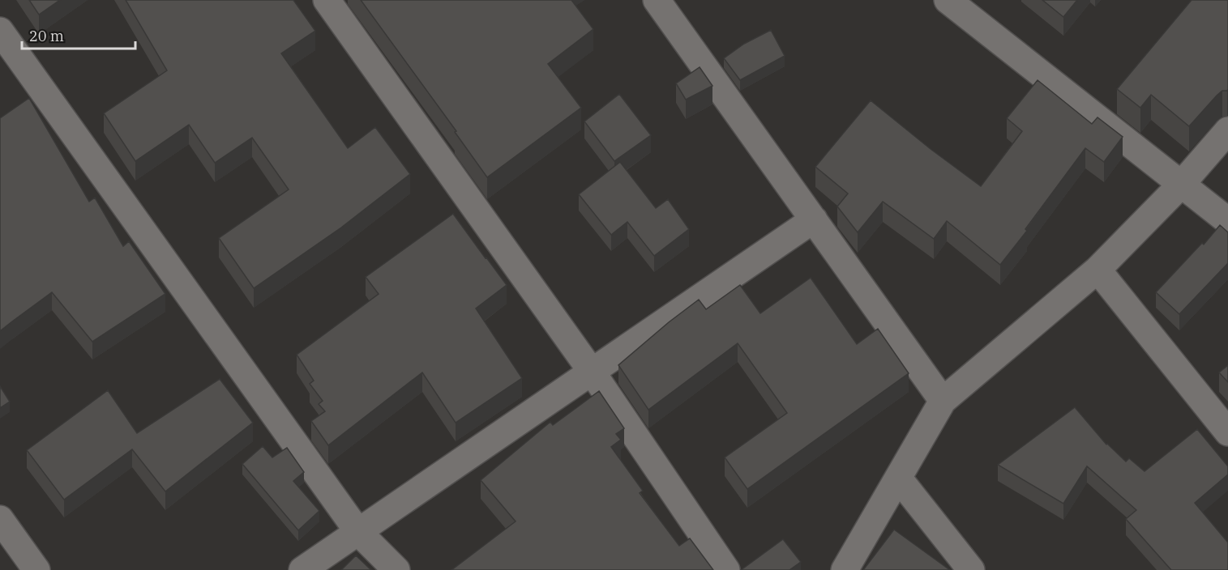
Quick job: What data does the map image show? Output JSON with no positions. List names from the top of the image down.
{
  "scale_bar": "20 m"
}
